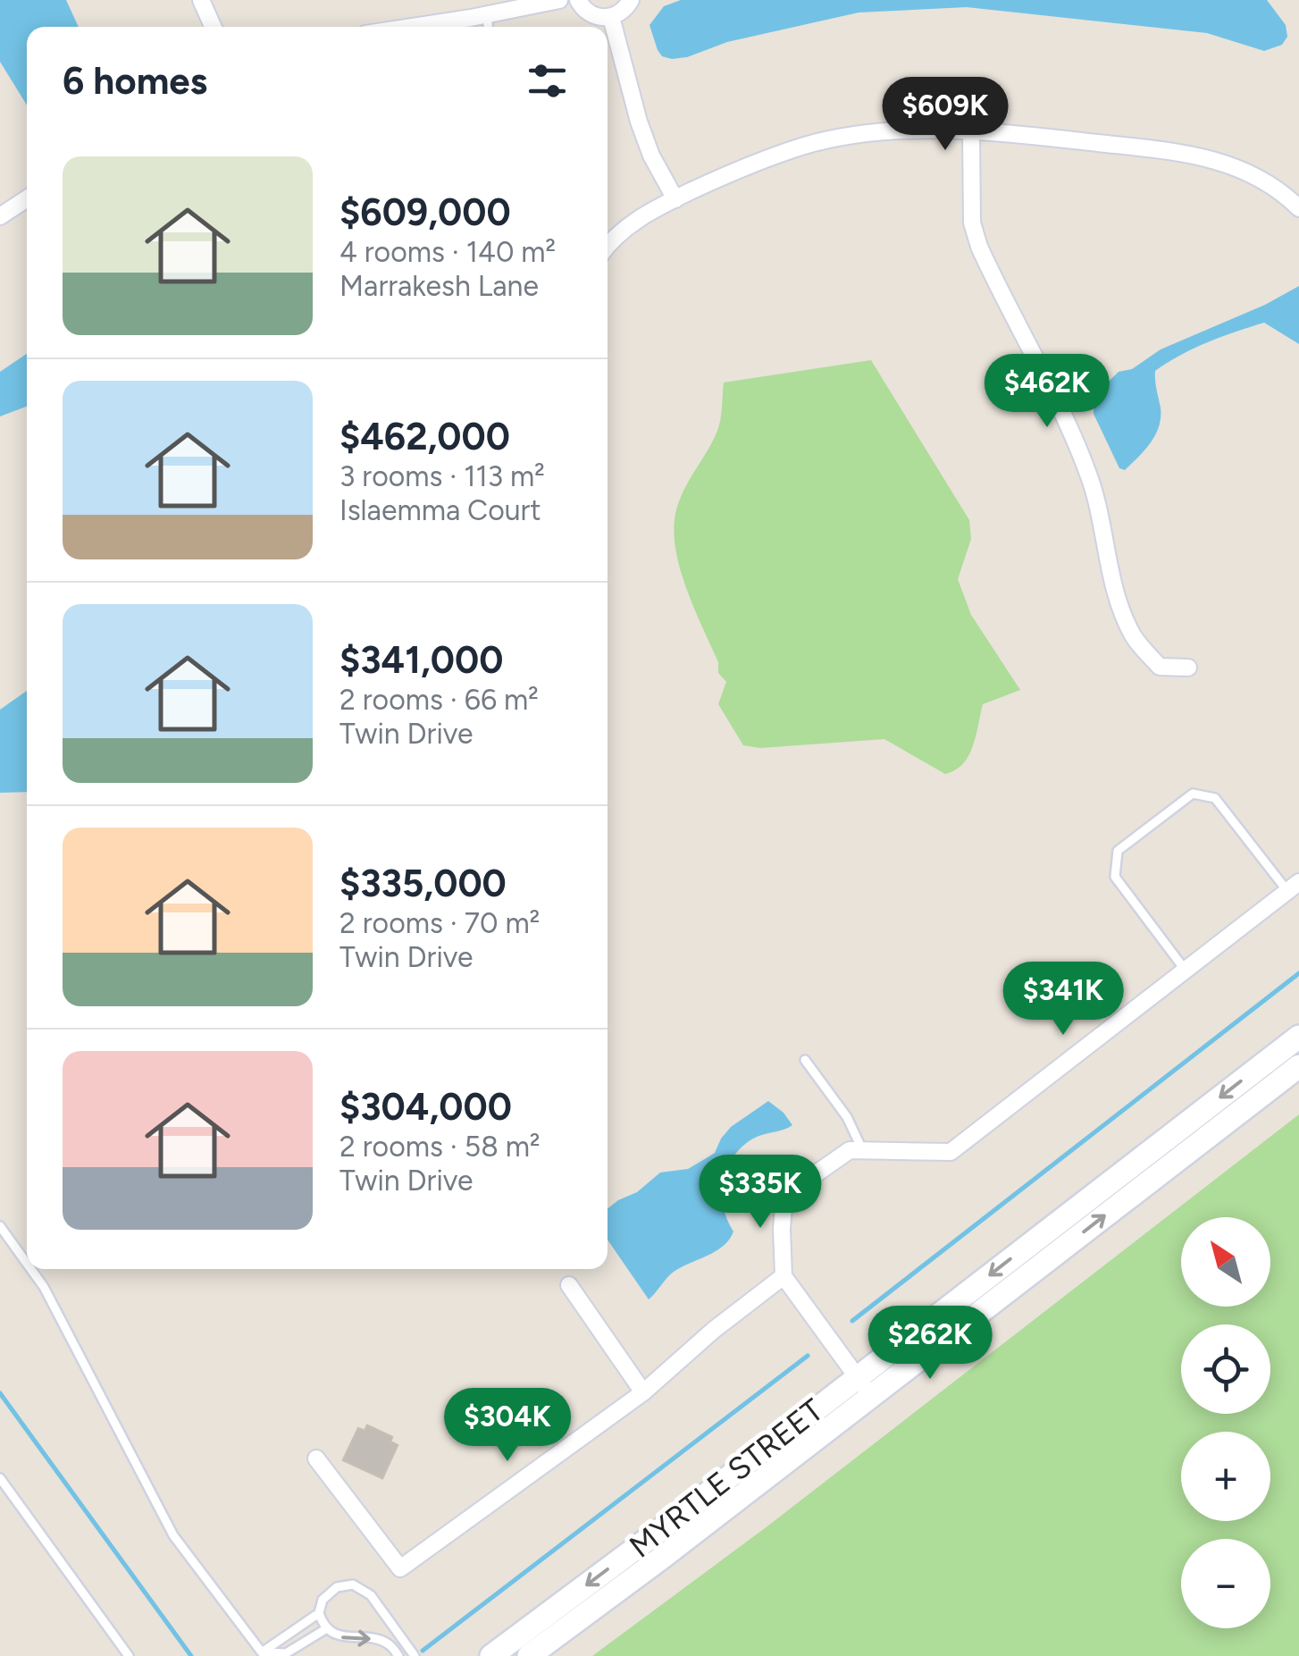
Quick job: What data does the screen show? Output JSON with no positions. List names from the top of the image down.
{
  "streets": {
    "street": ["MYRTLE STREET"]
  },
  "north": "top left",
  "page": {
    "heading": "6 homes",
    "price": [
      "$609K",
      "$462K",
      "$341K",
      "$335K",
      "$262K",
      "$304K"
    ],
    "list": [
      {
        "name": "$609,000",
        "note": "4 rooms · 140 m² · Marrakesh Lane"
      },
      {
        "name": "$462,000",
        "note": "3 rooms · 113 m² · Islaemma Court"
      },
      {
        "name": "$341,000",
        "note": "2 rooms · 66 m² · Twin Drive"
      },
      {
        "name": "$335,000",
        "note": "2 rooms · 70 m² · Twin Drive"
      },
      {
        "name": "$304,000",
        "note": "2 rooms · 58 m² · Twin Drive"
      }
    ],
    "map_buttons": ["+", "−"]
  }
}
